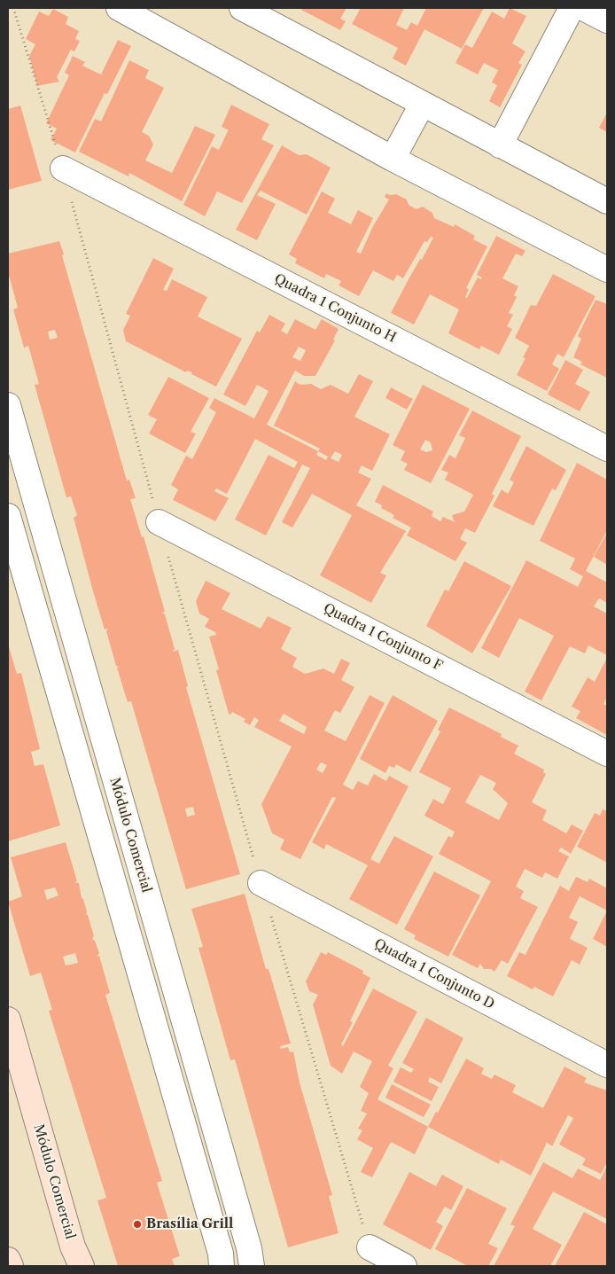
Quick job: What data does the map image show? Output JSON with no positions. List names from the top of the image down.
{
  "streets": {
    "street": [
      "Quadra 1 Conjunto H",
      "Quadra 1 Conjunto F",
      "Módulo Comercial",
      "Quadra 1 Conjunto D"
    ]
  },
  "places": ["Brasília Grill"]
}
